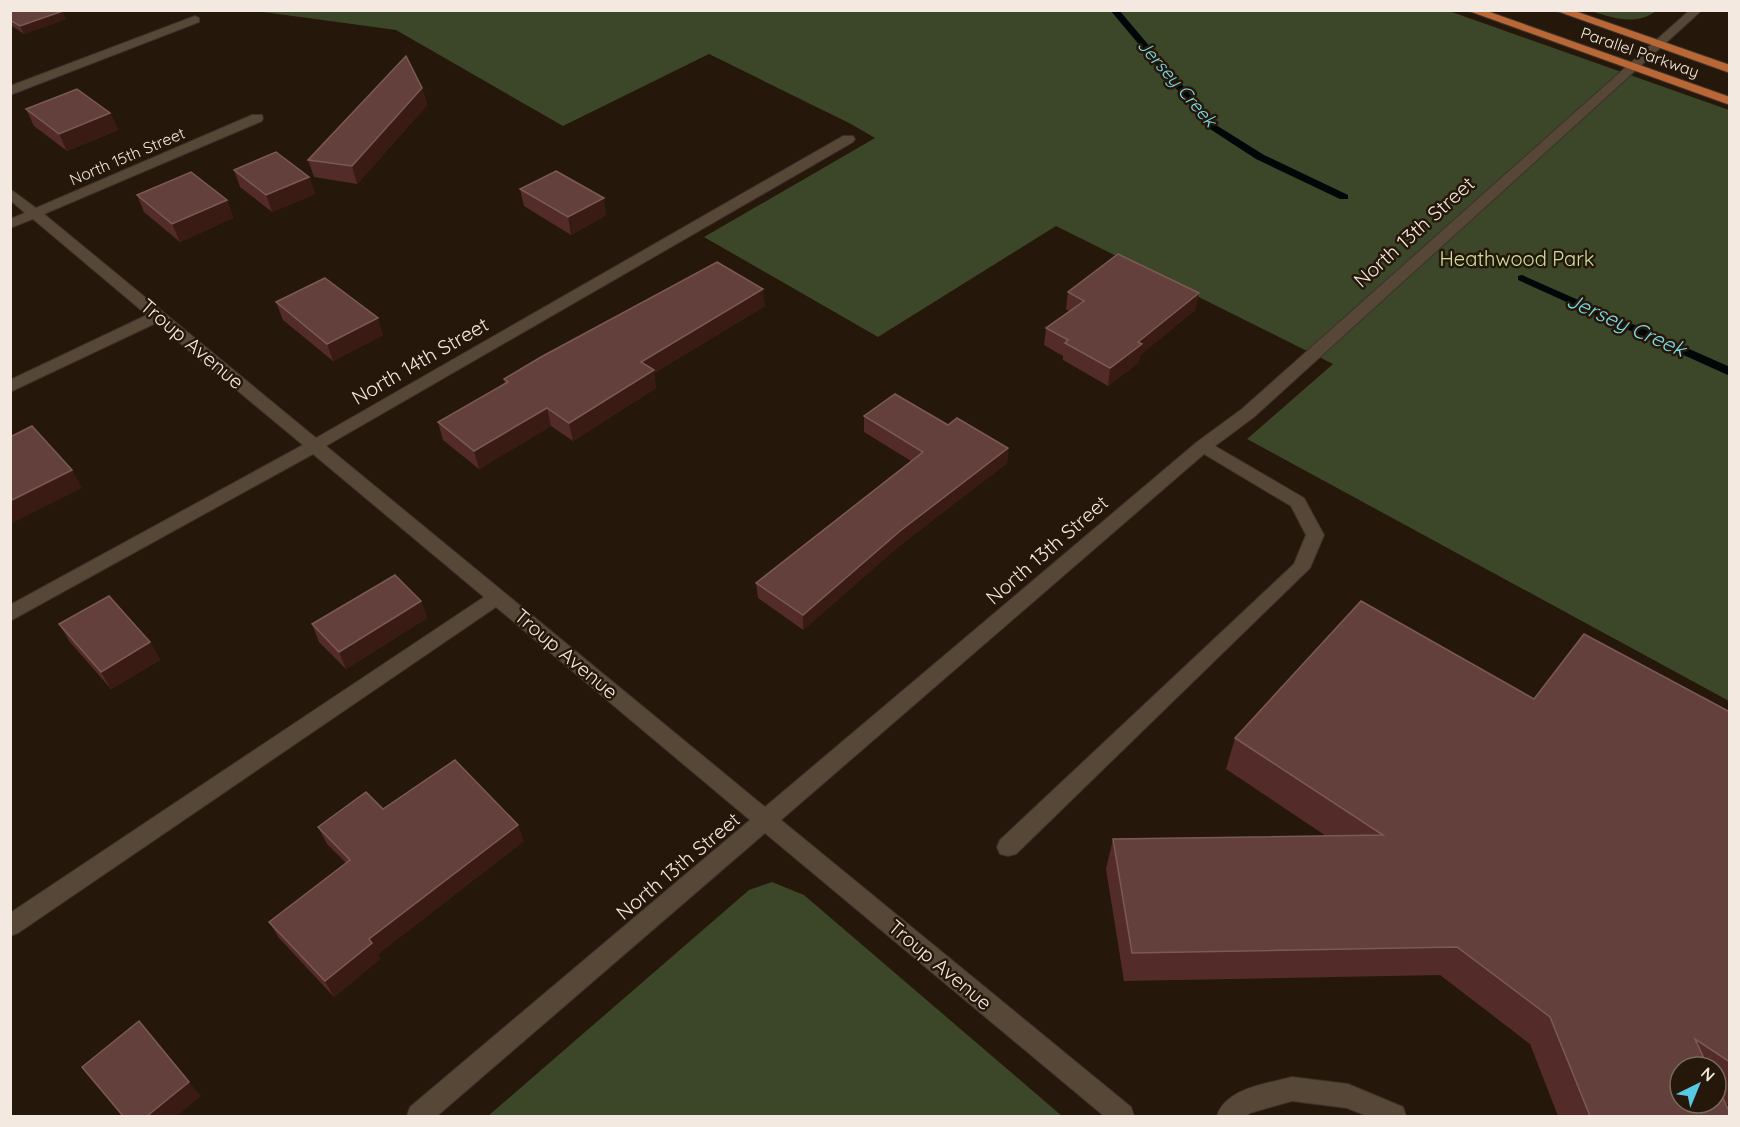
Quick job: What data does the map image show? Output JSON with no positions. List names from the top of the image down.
{
  "streets": {
    "main road": ["Parallel Parkway"],
    "street": [
      "North 15th Street",
      "North 13th Street",
      "Troup Avenue",
      "North 14th Street"
    ]
  },
  "crossings": [
    ["Parallel Parkway", "North 13th Street"],
    ["North 15th Street", "Troup Avenue"],
    ["North 13th Street", "Troup Avenue"],
    ["Troup Avenue", "North 14th Street"]
  ],
  "water": ["Jersey Creek"],
  "parks": ["Heathwood Park"],
  "north": "top right"
}
